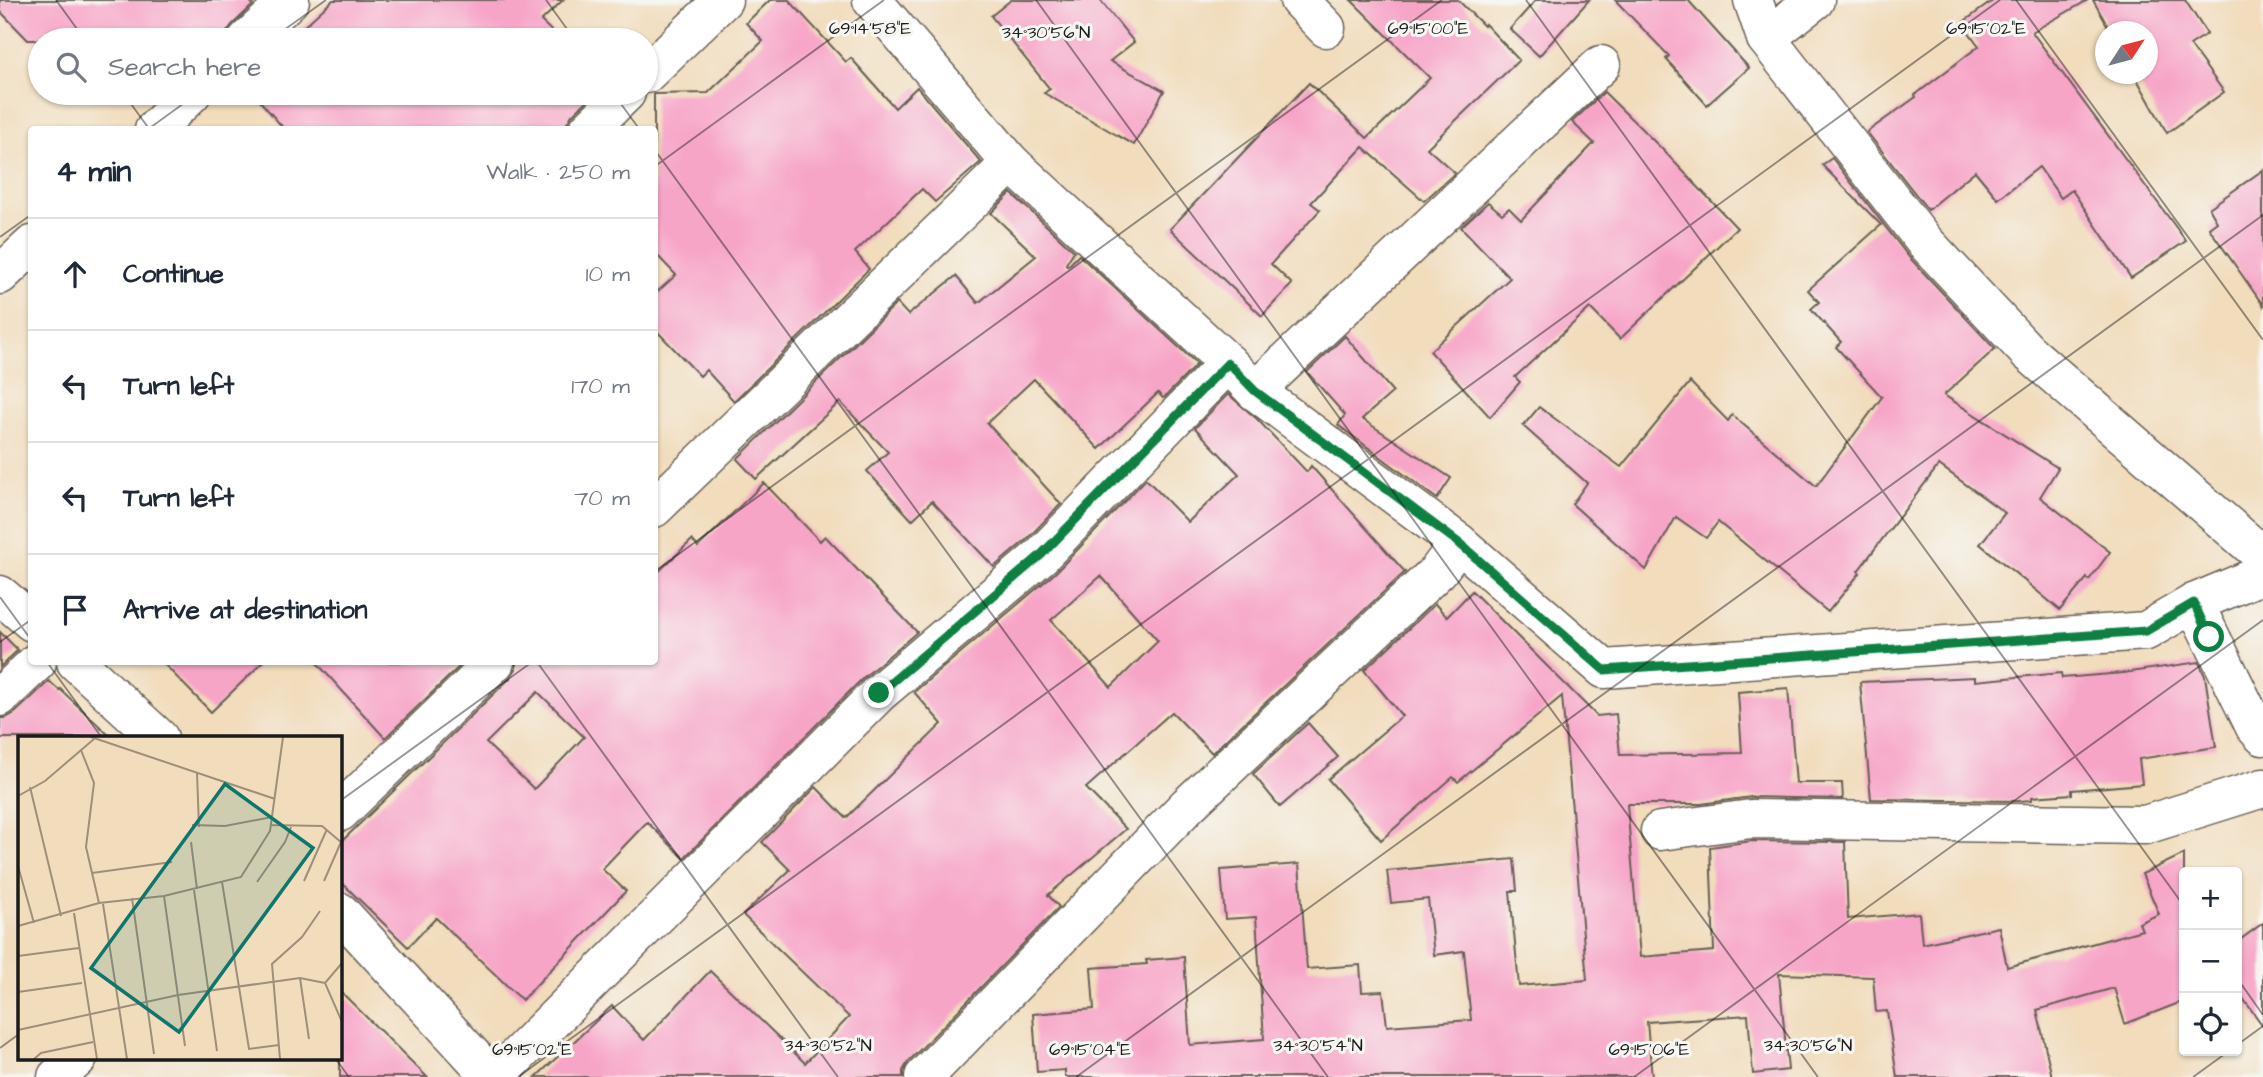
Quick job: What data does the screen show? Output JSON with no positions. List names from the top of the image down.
{
  "north": "top right",
  "page": {
    "search": "Search here",
    "heading": ["4 min", "Walk · 250 m"],
    "list": [
      ["Continue", "10 m"],
      ["Turn left", "170 m"],
      ["Turn left", "70 m"],
      "Arrive at destination"
    ],
    "map_buttons": ["+", "−"]
  },
  "coordinates": [
    "69°14'58\"E",
    "69°15'00\"E",
    "69°15'02\"E",
    "34°30'56\"N",
    "34°30'52\"N",
    "34°30'54\"N",
    "69°15'04\"E",
    "69°15'06\"E"
  ]
}
